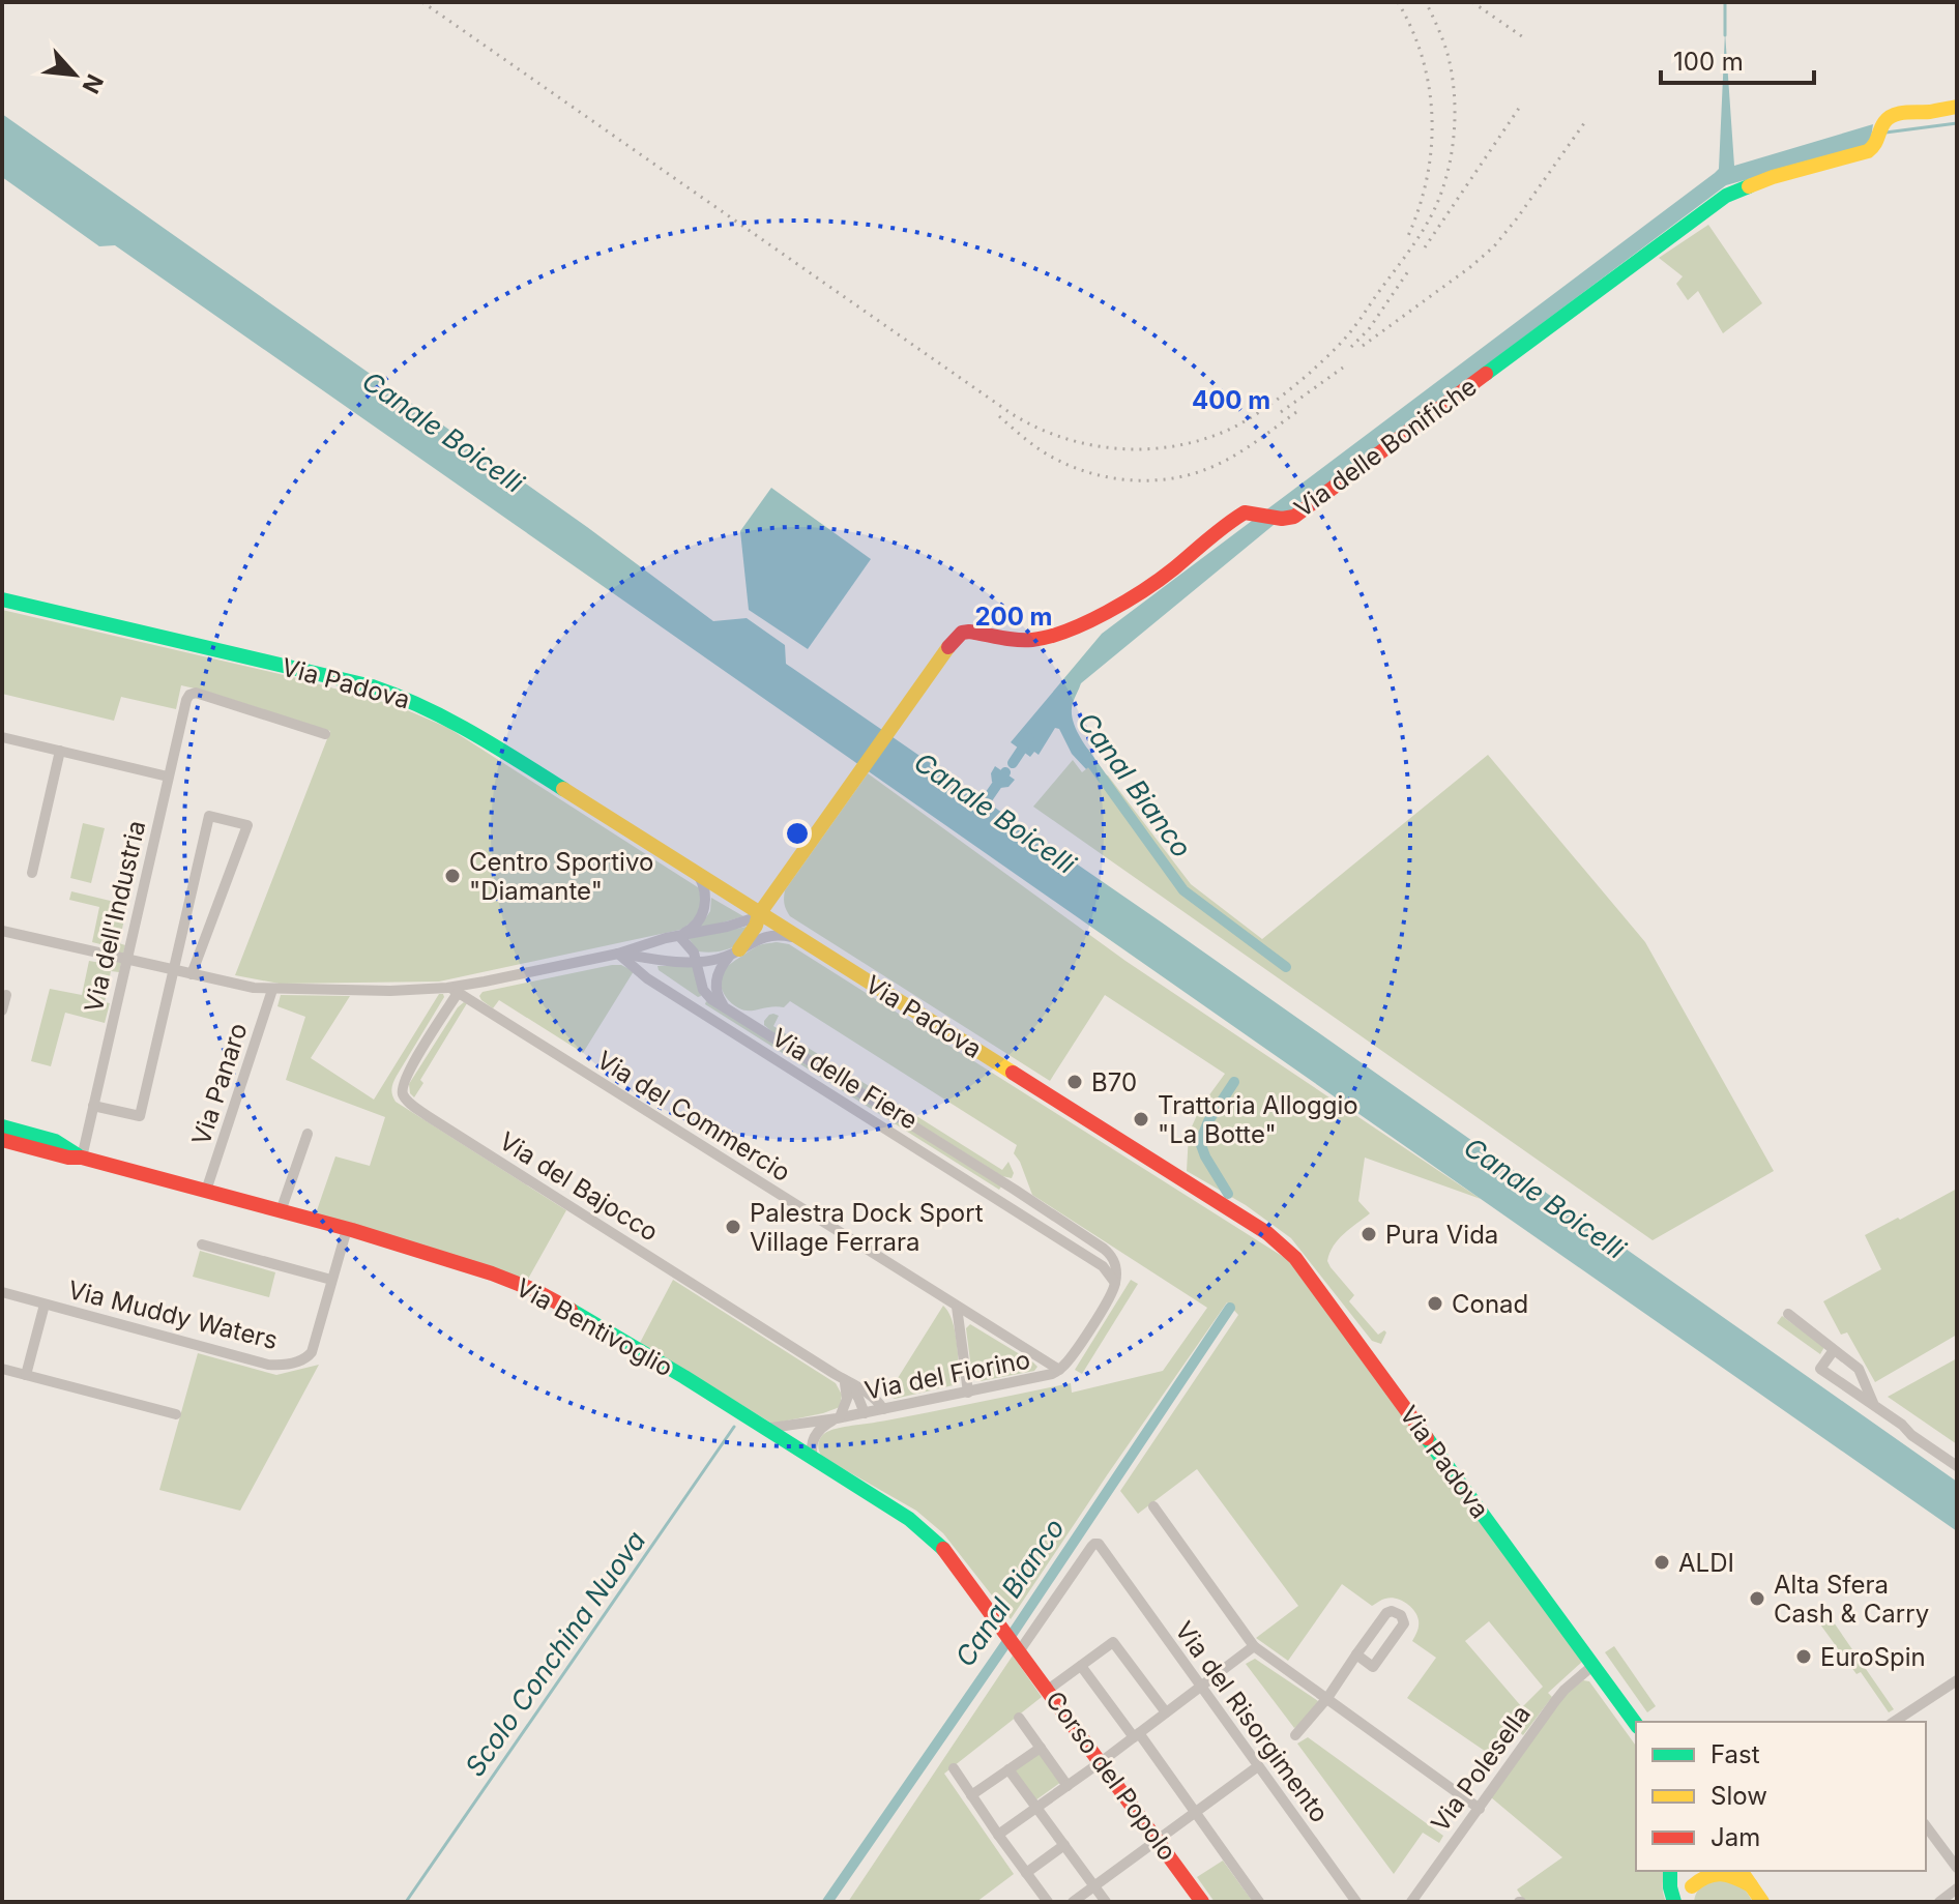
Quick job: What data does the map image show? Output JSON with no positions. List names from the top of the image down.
{
  "streets": {
    "street": [
      "Via delle Bonifiche",
      "Via Padova",
      "Via dell'Industria",
      "Via delle Fiere",
      "Via Panaro",
      "Via del Commercio",
      "Via del Bajocco",
      "Via Muddy Waters",
      "Via Bentivoglio",
      "Via del Fiorino",
      "Via del Risorgimento",
      "Via Polesella",
      "Corso del Popolo"
    ]
  },
  "crossings": [
    ["Via delle Bonifiche", "Via Padova"],
    ["Via Padova", "Via dell'Industria"],
    ["Via Padova", "Via Polesella"],
    ["Via dell'Industria", "Via Bentivoglio"],
    ["Via delle Fiere", "Via del Fiorino"],
    ["Via Panaro", "Via Bentivoglio"],
    ["Via del Commercio", "Via del Bajocco"],
    ["Via del Commercio", "Via del Fiorino"],
    ["Via del Bajocco", "Via del Fiorino"],
    ["Via Muddy Waters", "Via Bentivoglio"],
    ["Via Bentivoglio", "Via del Fiorino"],
    ["Via Bentivoglio", "Via del Risorgimento"],
    ["Via Bentivoglio", "Corso del Popolo"],
    ["Via del Risorgimento", "Corso del Popolo"]
  ],
  "water": ["Canale Boicelli", "Canal Bianco", "Scolo Conchina Nuova"],
  "places": [
    "Centro Sportivo \"Diamante\"",
    "B70",
    "Trattoria Alloggio \"La Botte\"",
    "Palestra Dock Sport Village Ferrara",
    "Pura Vida",
    "Conad",
    "ALDI",
    "Alta Sfera Cash & Carry",
    "EuroSpin"
  ],
  "legend": ["Fast", "Slow", "Jam"],
  "scale_bar": "100 m",
  "north": "bottom right",
  "rings": ["400 m", "200 m"]
}
